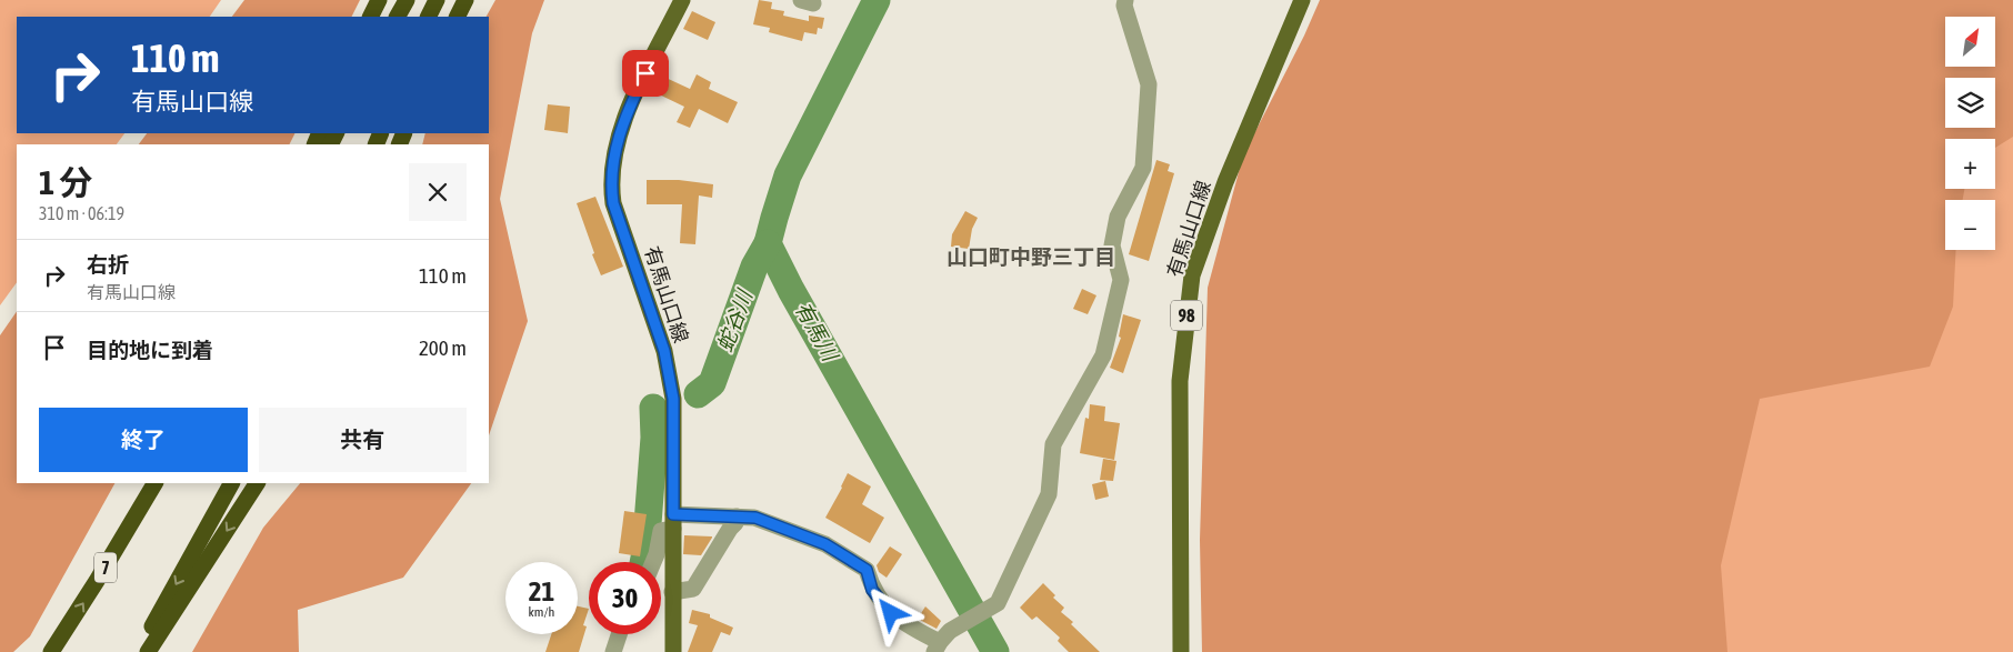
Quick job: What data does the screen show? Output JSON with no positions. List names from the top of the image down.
{
  "streets": {
    "highway": ["7"],
    "main road": ["有馬山口線", "98"]
  },
  "districts": ["山口町中野三丁目"],
  "water": ["蛇谷川", "有馬川"],
  "north": "top right",
  "page": {
    "map_buttons": ["+", "−"],
    "turn": ["110 m", "有馬山口線"],
    "heading": ["1 分", "310 m · 06:19"],
    "list": [
      {
        "name": "右折",
        "note": "有馬山口線",
        "value": "110 m"
      },
      {
        "name": "目的地に到着",
        "value": "200 m"
      }
    ],
    "buttons": ["終了", "共有"],
    "speed": "21 km/h",
    "limit": "30"
  }
}
